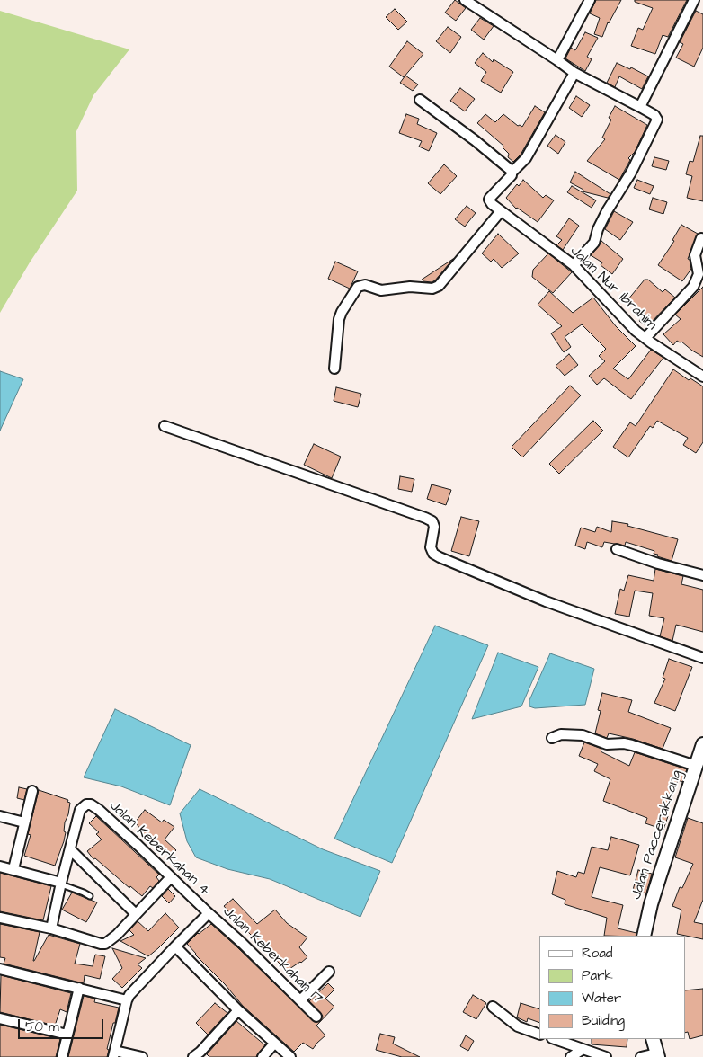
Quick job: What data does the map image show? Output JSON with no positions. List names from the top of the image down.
{
  "streets": {
    "main road": ["Jalan Paccerakkang"],
    "street": ["Jalan Nur Ibrahim", "Jalan Keberkahan 4", "Jalan Keberkahan 17"]
  },
  "crossings": [
    ["Jalan Keberkahan 4", "Jalan Keberkahan 17"]
  ],
  "legend": [
    "Road",
    "Park",
    "Water",
    "Building"
  ],
  "scale_bar": "50 m"
}
